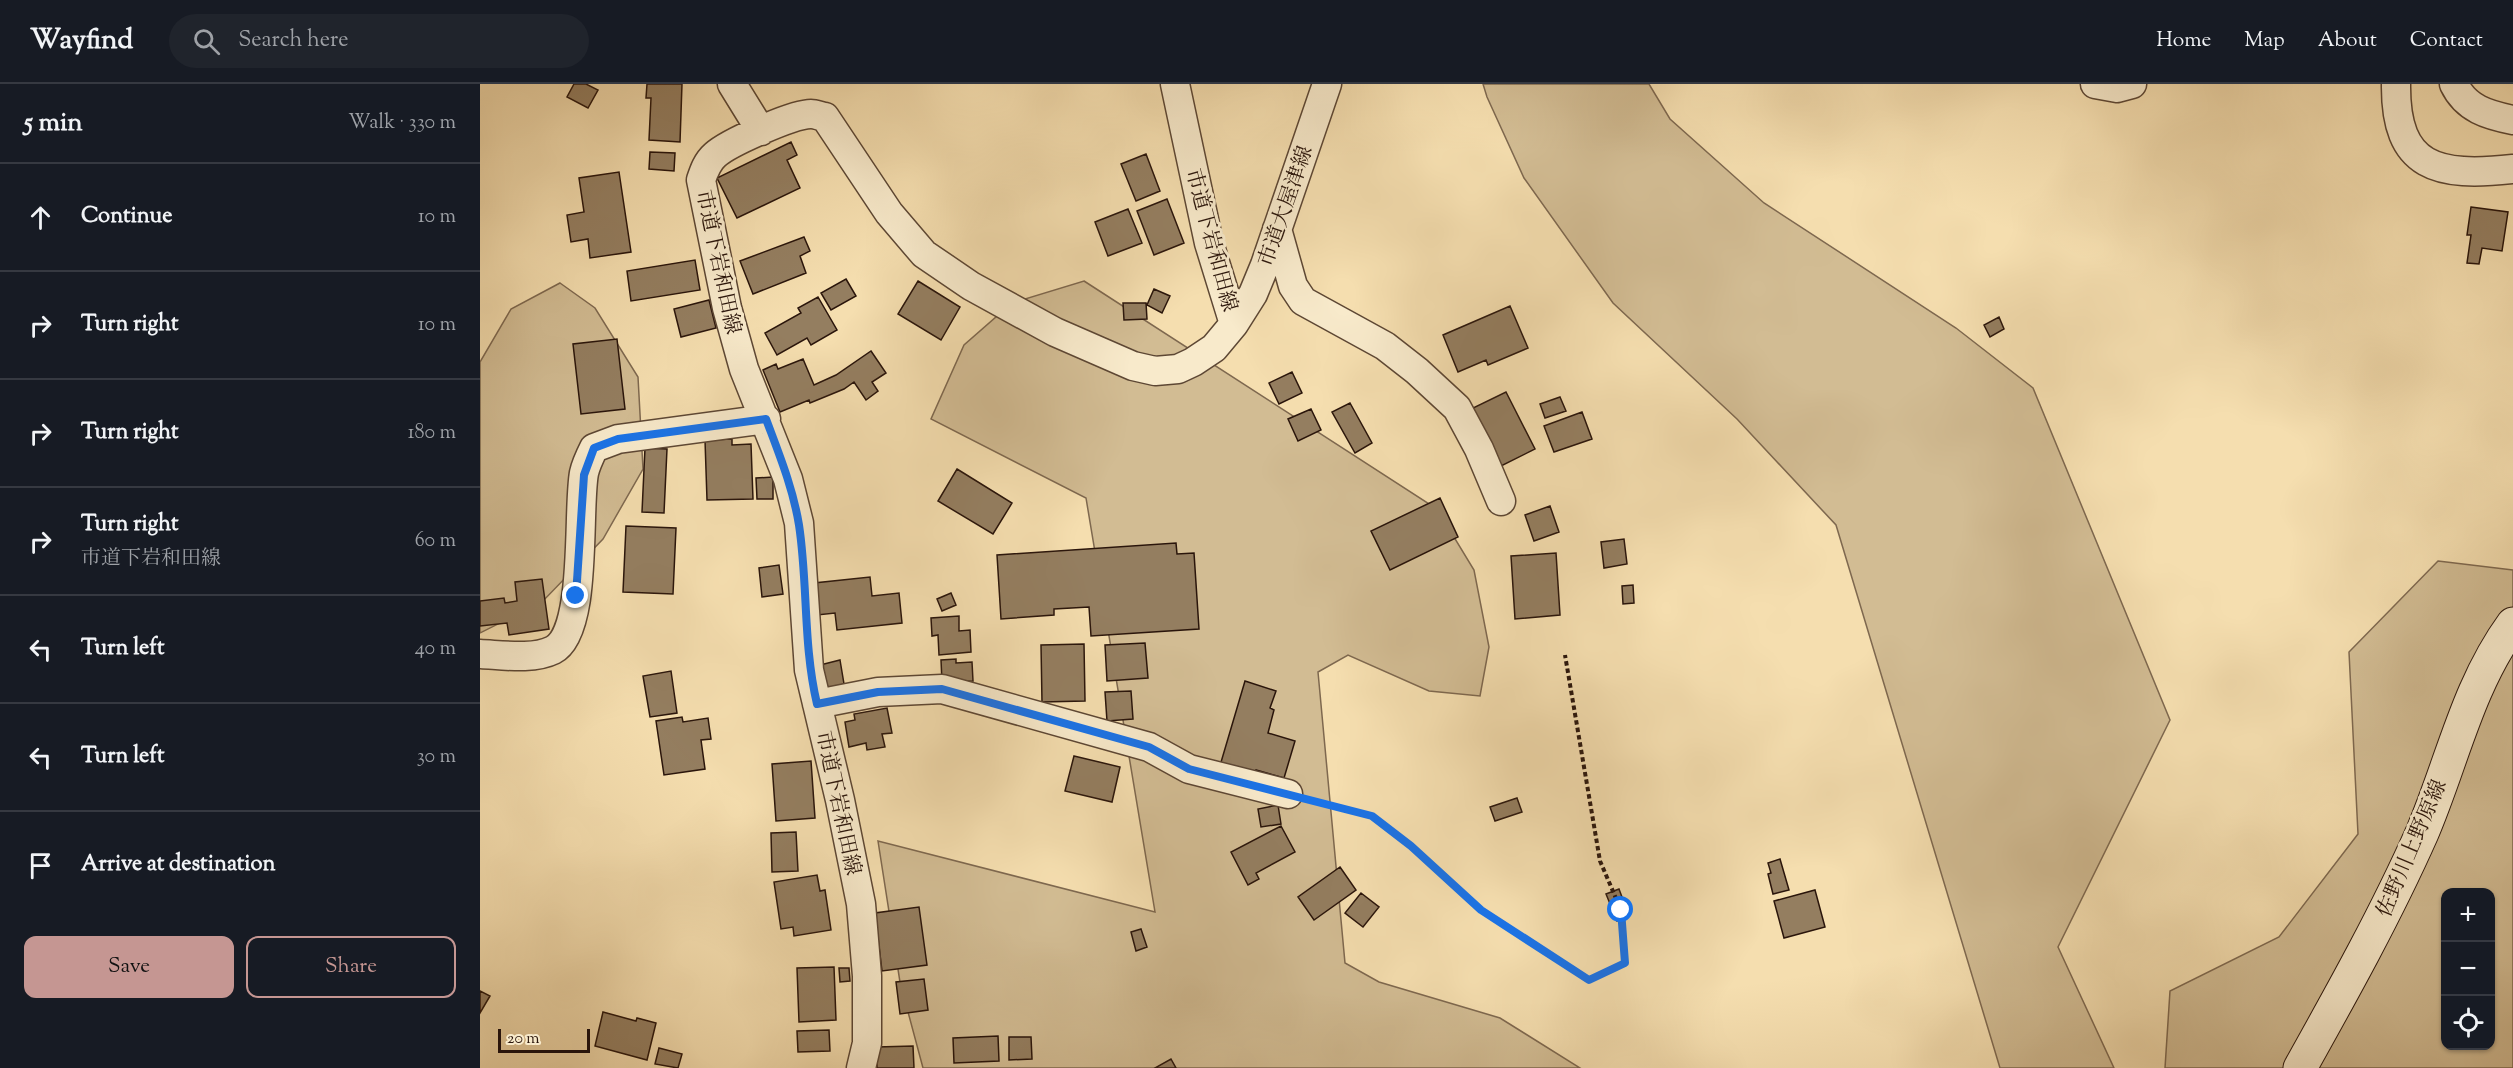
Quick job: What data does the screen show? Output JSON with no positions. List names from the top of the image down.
{
  "streets": {
    "main road": ["佐野川上野原線"],
    "street": ["市道大屋津線", "市道下岩和田線"]
  },
  "crossings": [
    ["市道大屋津線", "市道下岩和田線"]
  ],
  "scale_bar": "20 m",
  "page": {
    "header": "Wayfind",
    "search": "Search here",
    "nav": [
      "Home",
      "Map",
      "About",
      "Contact"
    ],
    "heading": ["5 min", "Walk · 330 m"],
    "list": [
      ["Continue", "10 m"],
      ["Turn right", "10 m"],
      ["Turn right", "180 m"],
      ["Turn right", "市道下岩和田線", "60 m"],
      ["Turn left", "40 m"],
      ["Turn left", "30 m"],
      "Arrive at destination"
    ],
    "map_buttons": ["+", "−"],
    "buttons": ["Save", "Share"],
    "scale": "20 m"
  }
}
